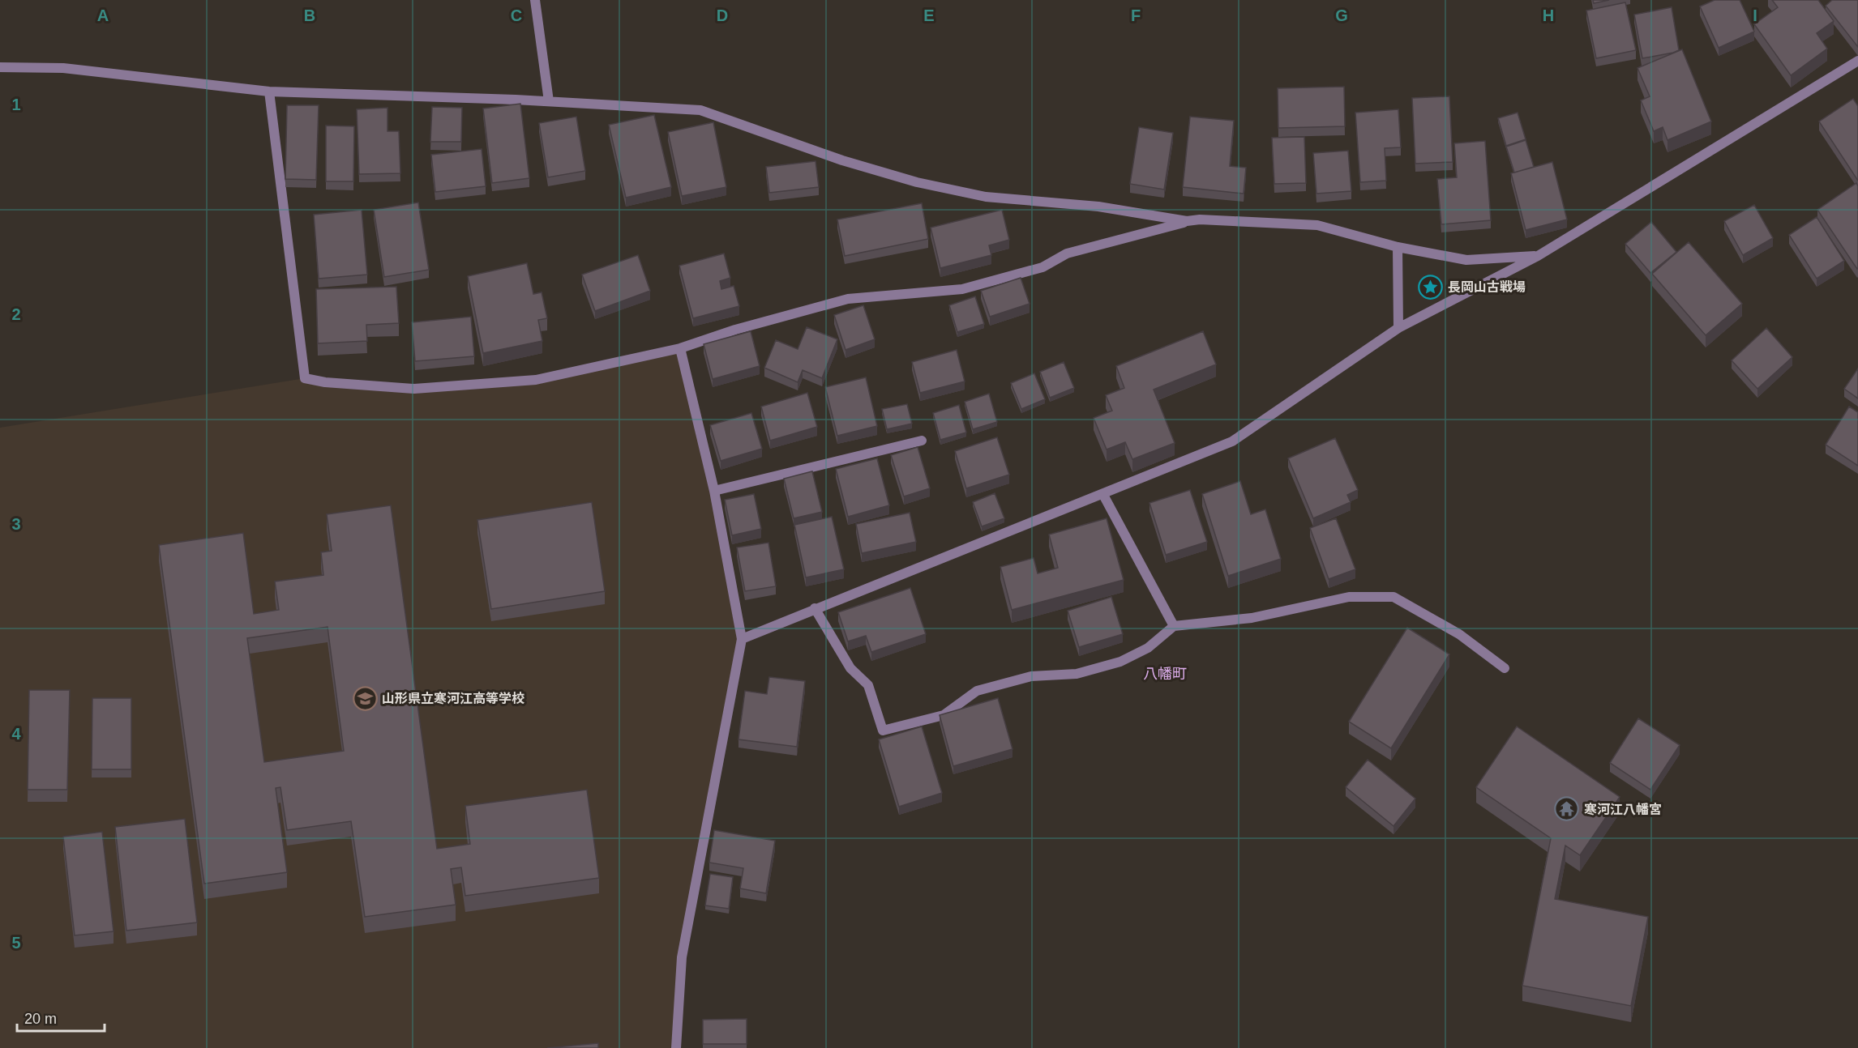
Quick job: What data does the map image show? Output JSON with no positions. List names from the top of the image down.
{
  "districts": ["八幡町"],
  "places": {
    "place": ["長岡山古戦場"],
    "school or university": ["山形県立寒河江高等学校"],
    "temple": ["寒河江八幡宮"]
  },
  "scale_bar": "20 m",
  "grid": {
    "columns": [
      "A",
      "B",
      "C",
      "D",
      "E",
      "F",
      "G",
      "H",
      "I"
    ],
    "rows": [
      "1",
      "2",
      "3",
      "4",
      "5"
    ]
  }
}
